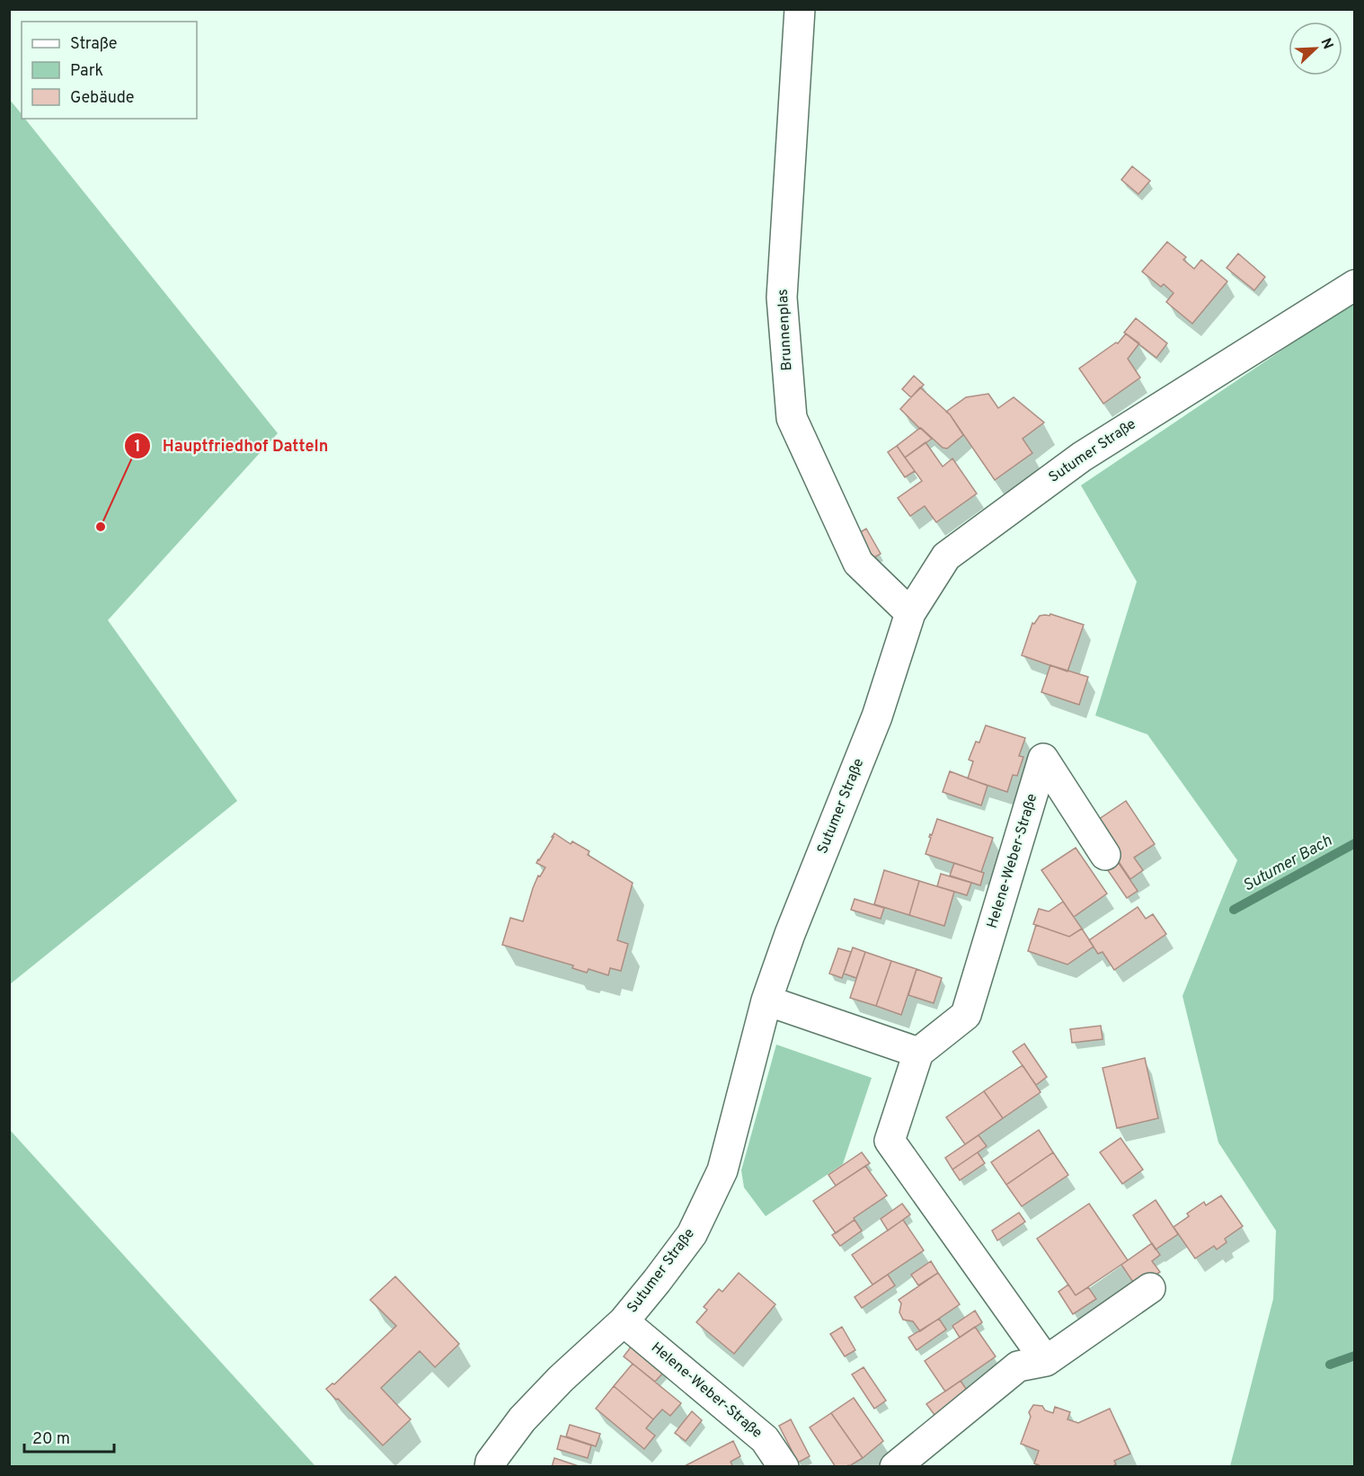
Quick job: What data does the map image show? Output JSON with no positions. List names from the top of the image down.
{
  "streets": {
    "street": ["Brunnenplas", "Sutumer Straße", "Helene-Weber-Straße"]
  },
  "crossings": [
    ["Brunnenplas", "Sutumer Straße"],
    ["Sutumer Straße", "Helene-Weber-Straße"]
  ],
  "water": ["Sutumer Bach"],
  "places": ["Hauptfriedhof Datteln"],
  "legend": ["Straße", "Park", "Gebäude"],
  "scale_bar": "20 m",
  "north": "top right"
}
